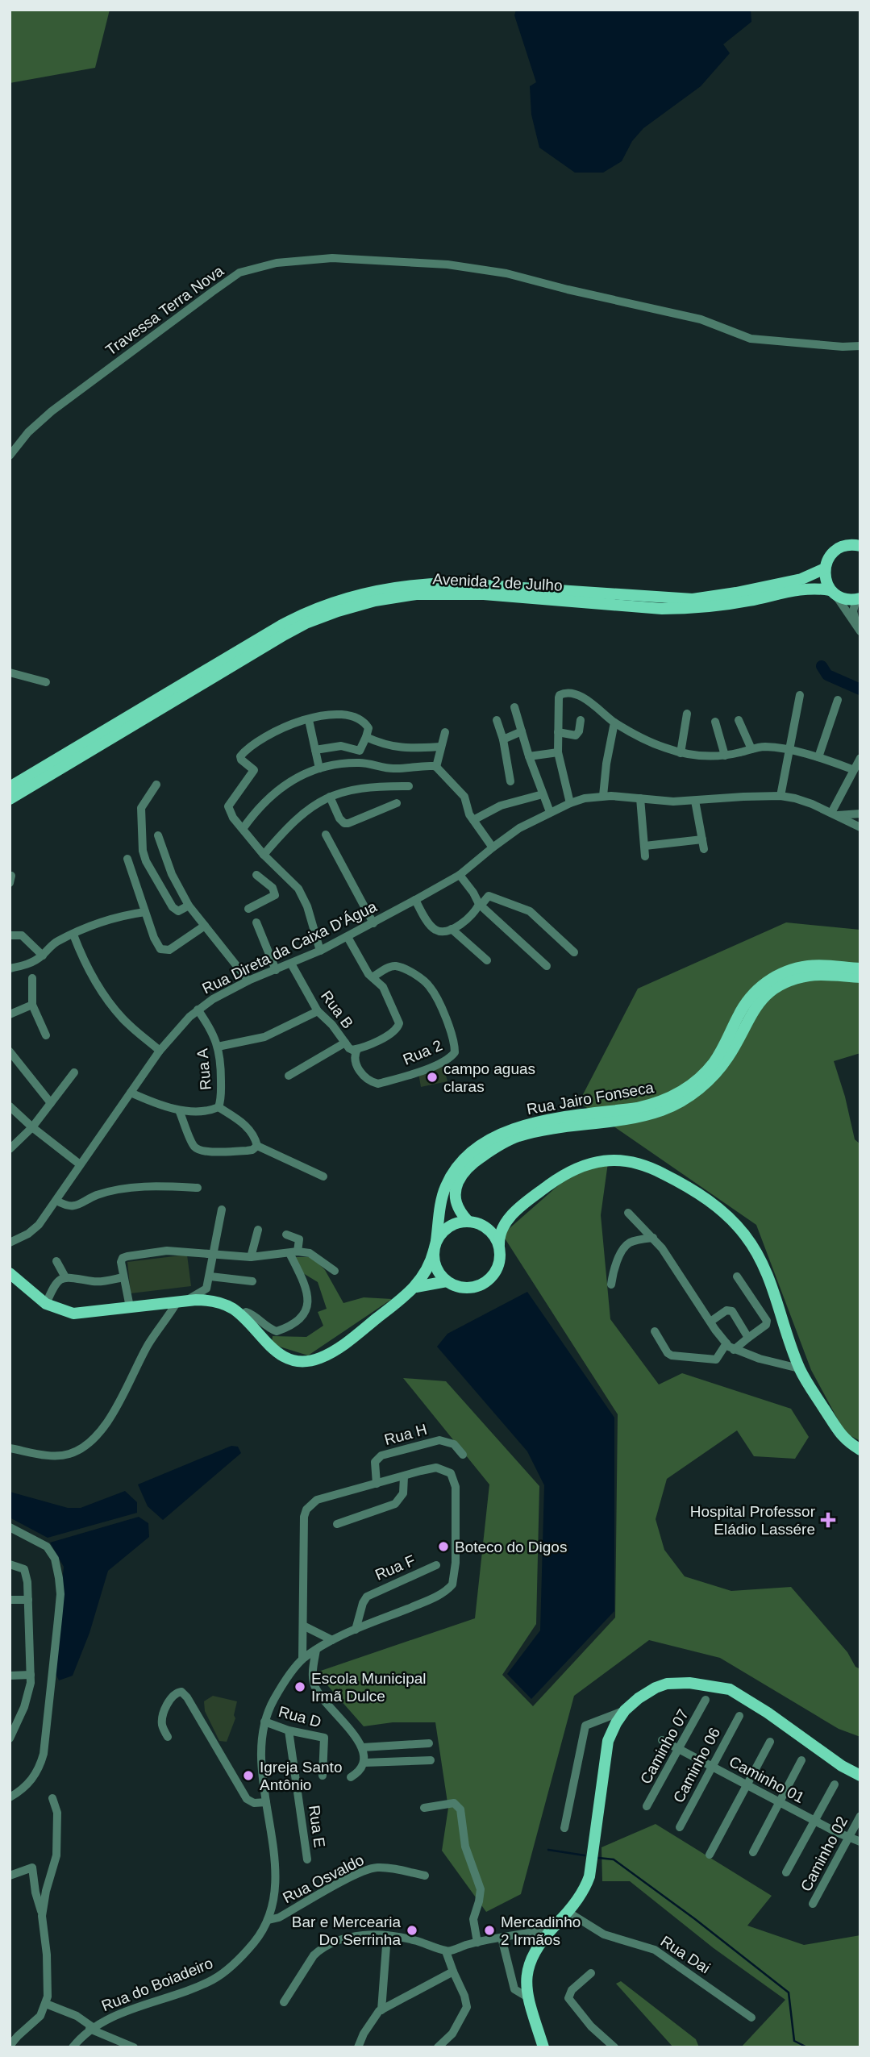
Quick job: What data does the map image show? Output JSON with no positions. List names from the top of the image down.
{
  "streets": {
    "main road": ["Avenida 2 de Julho", "Rua Jairo Fonseca"],
    "street": [
      "Travessa Terra Nova",
      "Rua Direta da Caixa D'Água",
      "Rua B",
      "Rua 2",
      "Rua A",
      "Rua H",
      "Rua F",
      "Rua D",
      "Caminho 07",
      "Caminho 06",
      "Caminho 01",
      "Rua E",
      "Caminho 02",
      "Rua Osvaldo",
      "Rua Dai",
      "Rua do Boiadeiro"
    ]
  },
  "crossings": [
    ["Rua Direta da Caixa D'Água", "Rua B"],
    ["Rua Direta da Caixa D'Água", "Rua A"],
    ["Rua B", "Rua 2"],
    ["Rua F", "Rua do Boiadeiro"],
    ["Rua D", "Rua E"],
    ["Rua D", "Rua do Boiadeiro"],
    ["Caminho 07", "Caminho 01"],
    ["Caminho 06", "Caminho 01"],
    ["Caminho 01", "Caminho 02"],
    ["Rua Osvaldo", "Rua do Boiadeiro"]
  ],
  "places": {
    "other": [
      "campo aguas claras",
      "Boteco do Digos",
      "Escola Municipal Irmã Dulce",
      "Igreja Santo Antônio",
      "Bar e Mercearia Do Serrinha",
      "Mercadinho 2 Irmãos"
    ],
    "health": ["Hospital Professor Eládio Lassére"]
  }
}
